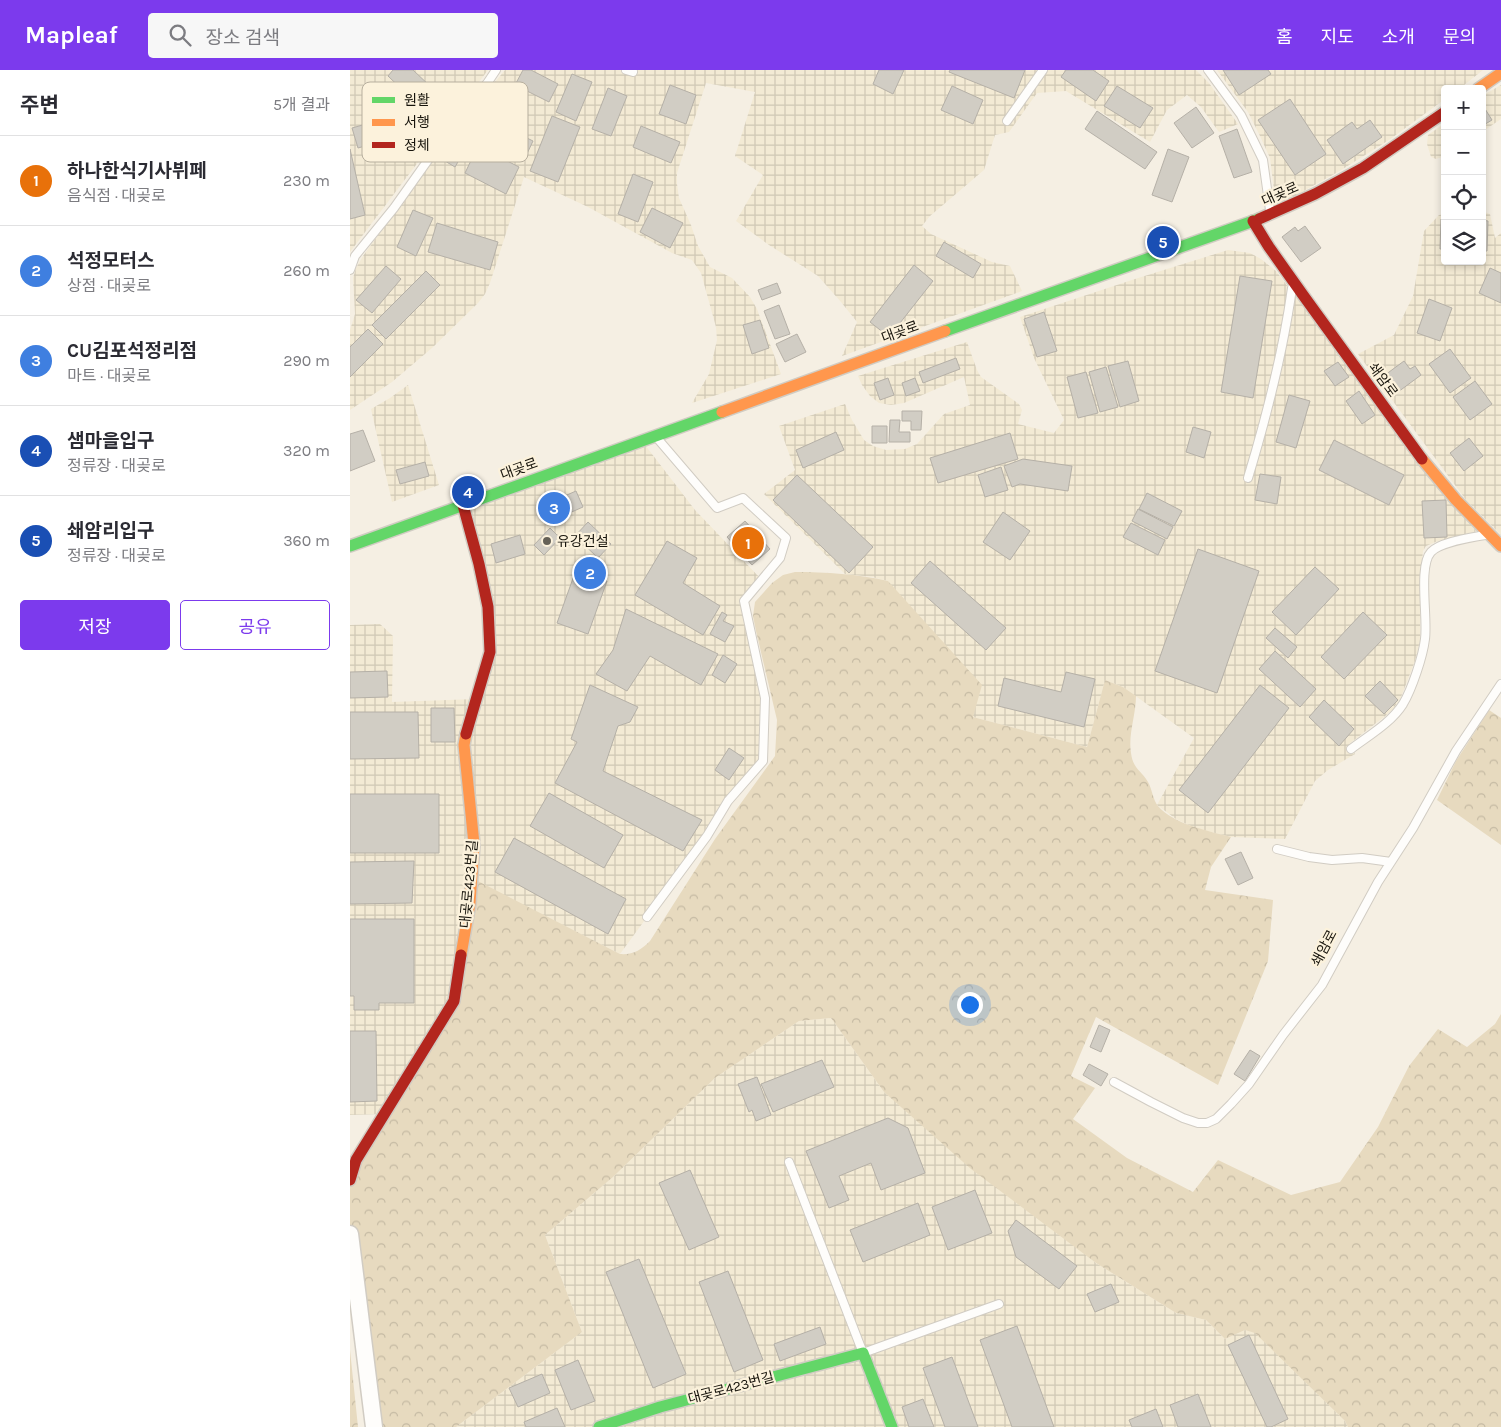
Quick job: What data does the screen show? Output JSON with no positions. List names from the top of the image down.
{
  "streets": {
    "street": ["대곶로", "쇄암로", "대곶로423번길"]
  },
  "crossings": [
    ["대곶로", "쇄암로"],
    ["대곶로", "대곶로423번길"]
  ],
  "places": ["유강건설"],
  "legend": ["원활", "서행", "정체"],
  "page": {
    "header": "Mapleaf",
    "search": "장소 검색",
    "nav": [
      "홈",
      "지도",
      "소개",
      "문의"
    ],
    "heading": ["주변", "5개 결과"],
    "map_buttons": ["+", "−"],
    "list": [
      {
        "mark": "1",
        "name": "하나한식기사뷔페",
        "note": "음식점 · 대곶로",
        "value": "230 m"
      },
      {
        "mark": "2",
        "name": "석정모터스",
        "note": "상점 · 대곶로",
        "value": "260 m"
      },
      {
        "mark": "3",
        "name": "CU김포석정리점",
        "note": "마트 · 대곶로",
        "value": "290 m"
      },
      {
        "mark": "4",
        "name": "샘마을입구",
        "note": "정류장 · 대곶로",
        "value": "320 m"
      },
      {
        "mark": "5",
        "name": "쇄암리입구",
        "note": "정류장 · 대곶로",
        "value": "360 m"
      }
    ],
    "pins": [
      "5",
      "4",
      "3",
      "1",
      "2"
    ],
    "buttons": ["저장", "공유"]
  }
}
